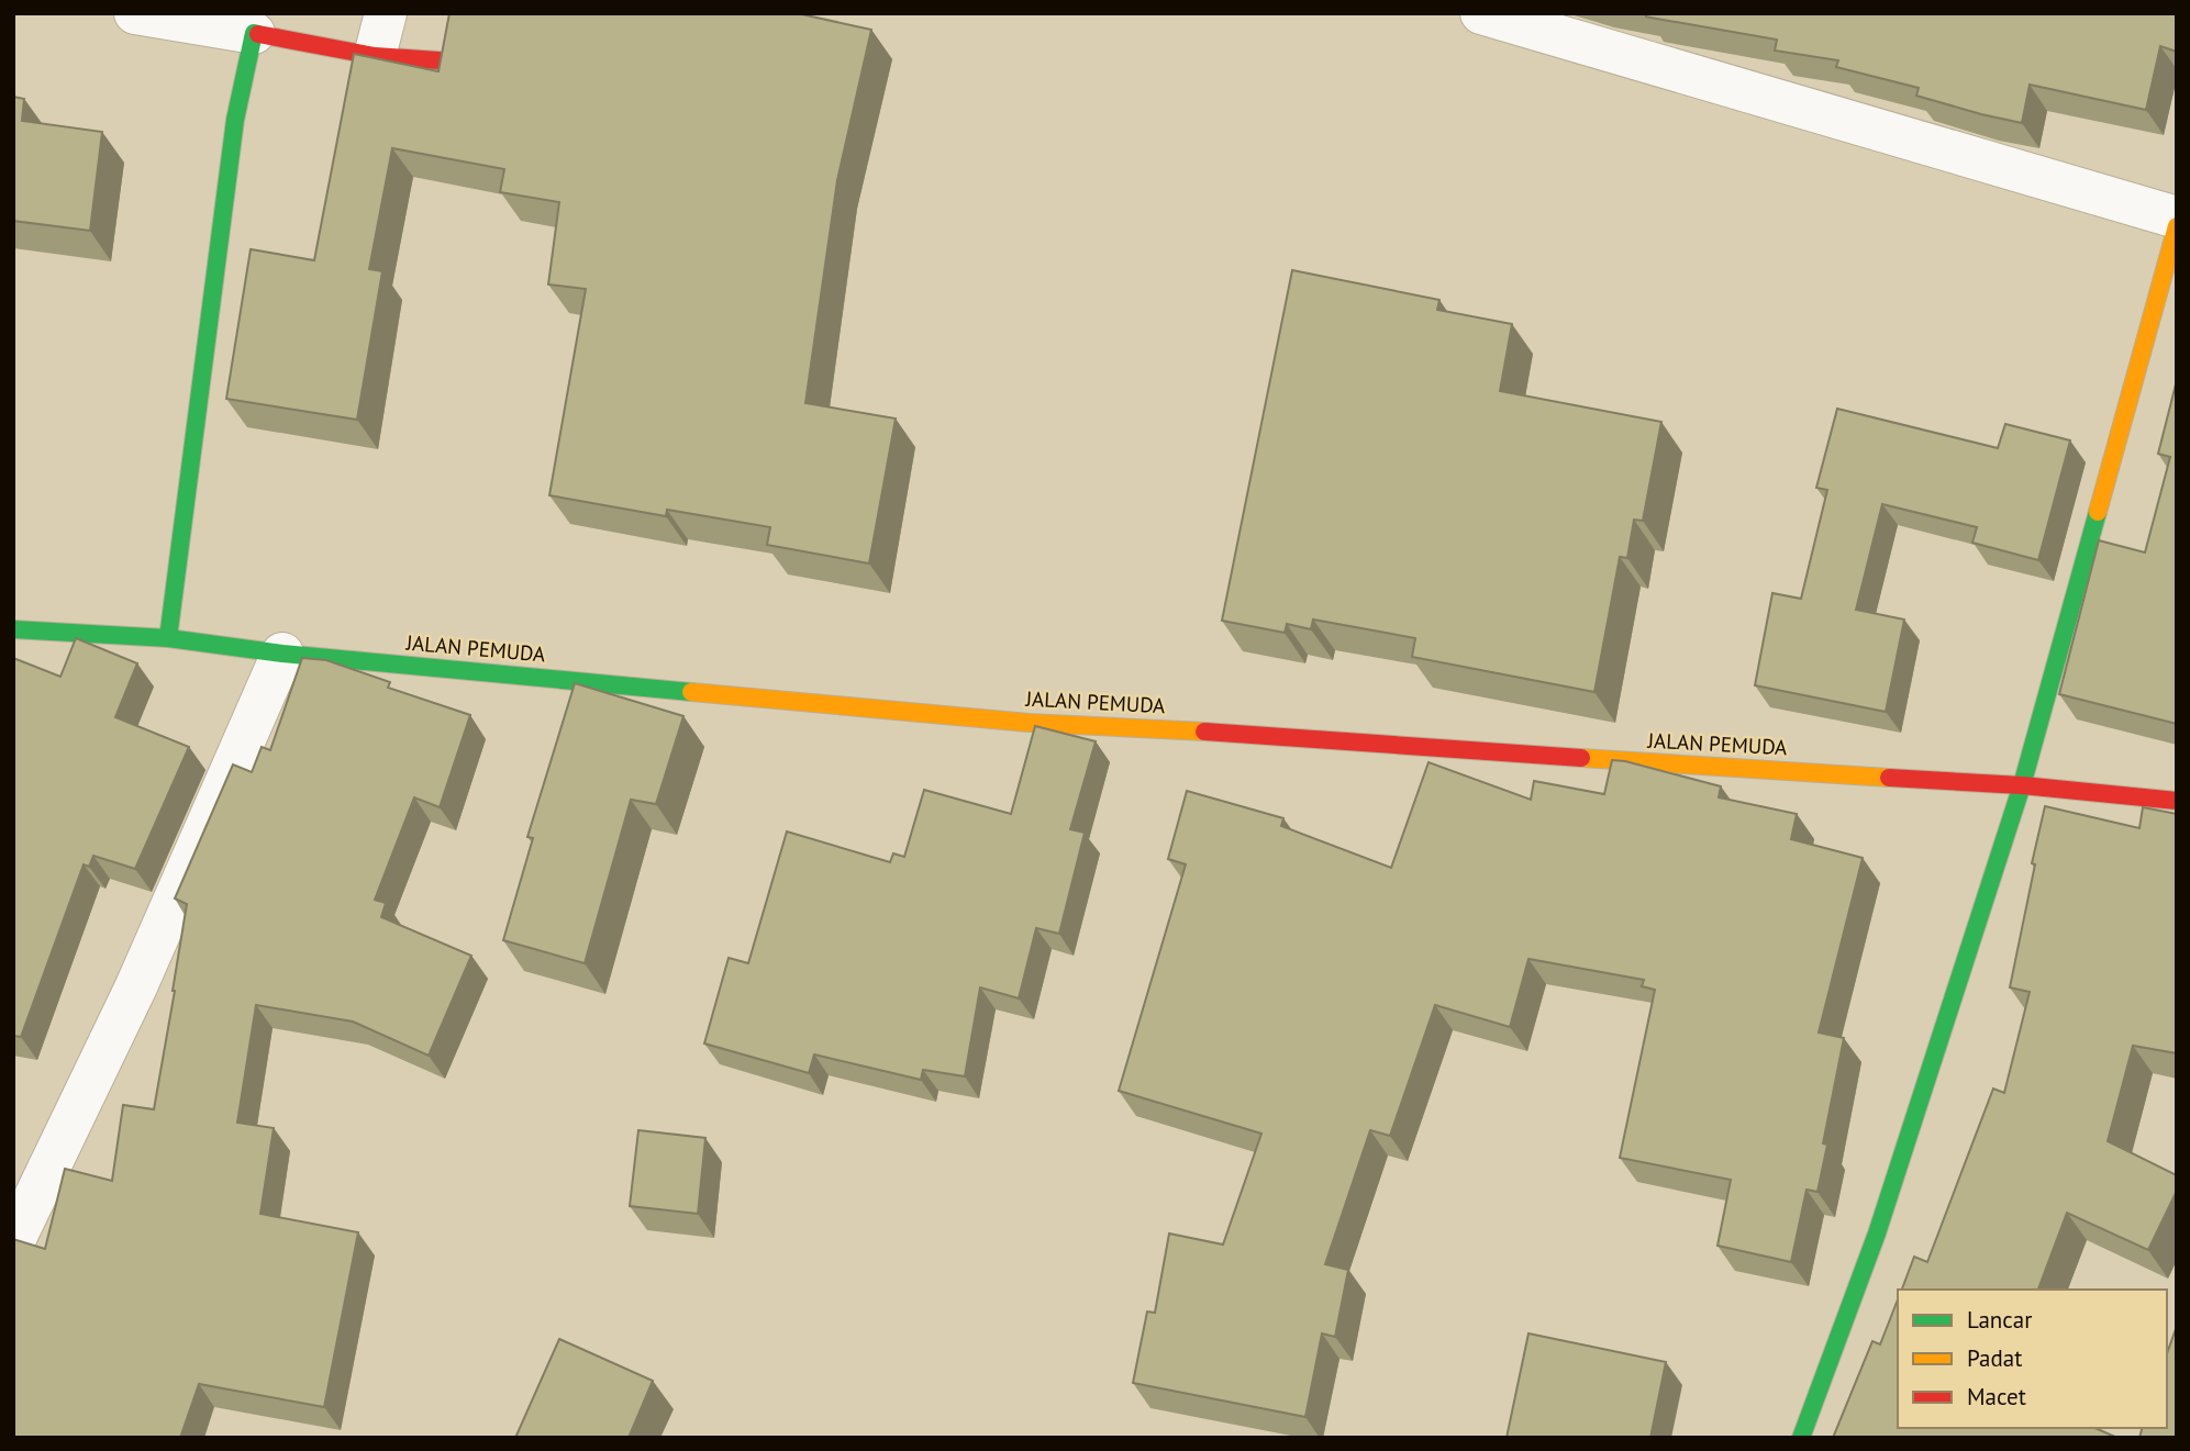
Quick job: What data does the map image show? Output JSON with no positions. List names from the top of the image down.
{
  "streets": {
    "street": ["JALAN PEMUDA"]
  },
  "legend": ["Lancar", "Padat", "Macet"]
}
